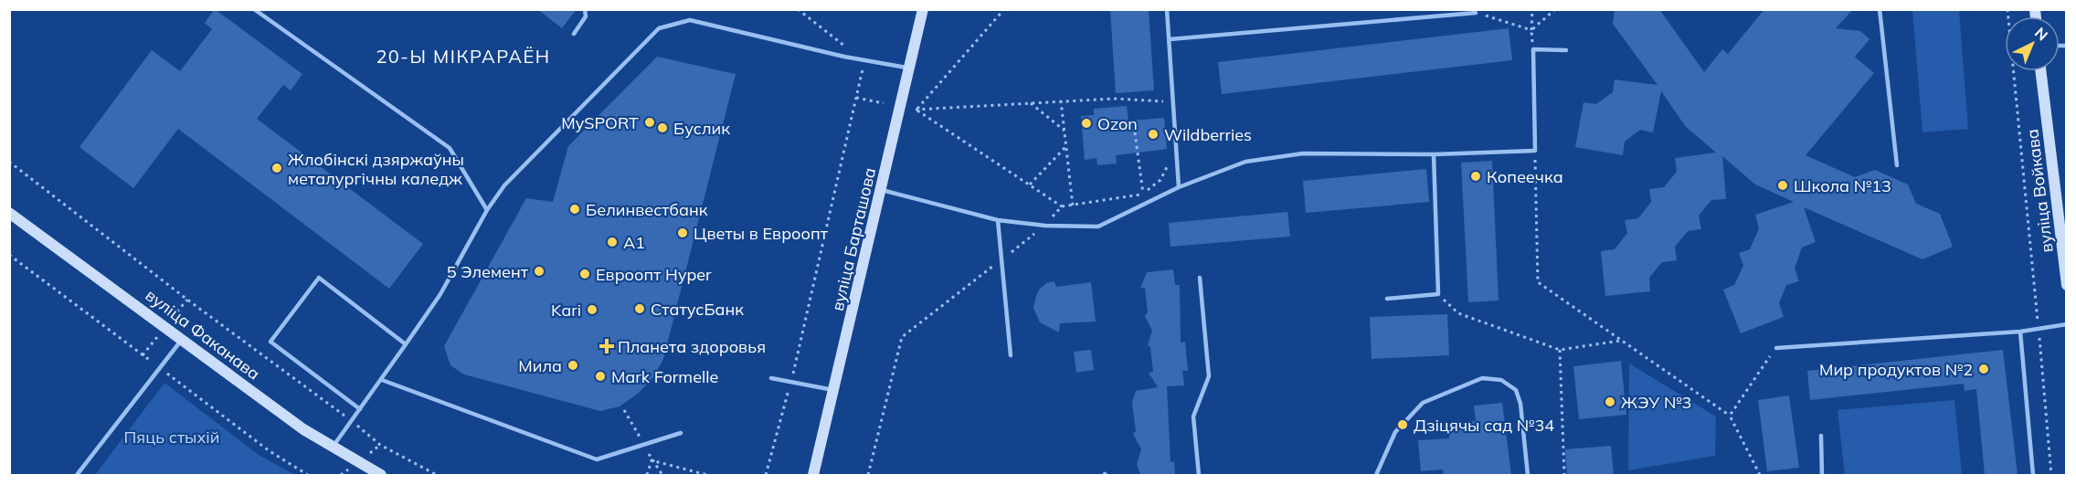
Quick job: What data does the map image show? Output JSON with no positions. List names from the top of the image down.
{
  "streets": {
    "main road": ["вуліца Войкава", "вуліца Барташова", "вуліца Факанава"]
  },
  "districts": ["20-Ы МІКРАРАЁН"],
  "parks": ["Пяць стыхій"],
  "places": {
    "other": [
      "MySPORT",
      "Ozon",
      "Буслик",
      "Wildberries",
      "Жлобінскі дзяржаўны металургічны каледж",
      "Копеечка",
      "Школа №13",
      "Белинвестбанк",
      "Цветы в Евроопт",
      "A1",
      "5 Элемент",
      "Евроопт Hyper",
      "СтатусБанк",
      "Kari",
      "Мила",
      "Мир продуктов №2",
      "Mark Formelle",
      "ЖЭУ №3",
      "Дзіцячы сад №34"
    ],
    "health": ["Планета здоровья"]
  },
  "north": "top right"
}
